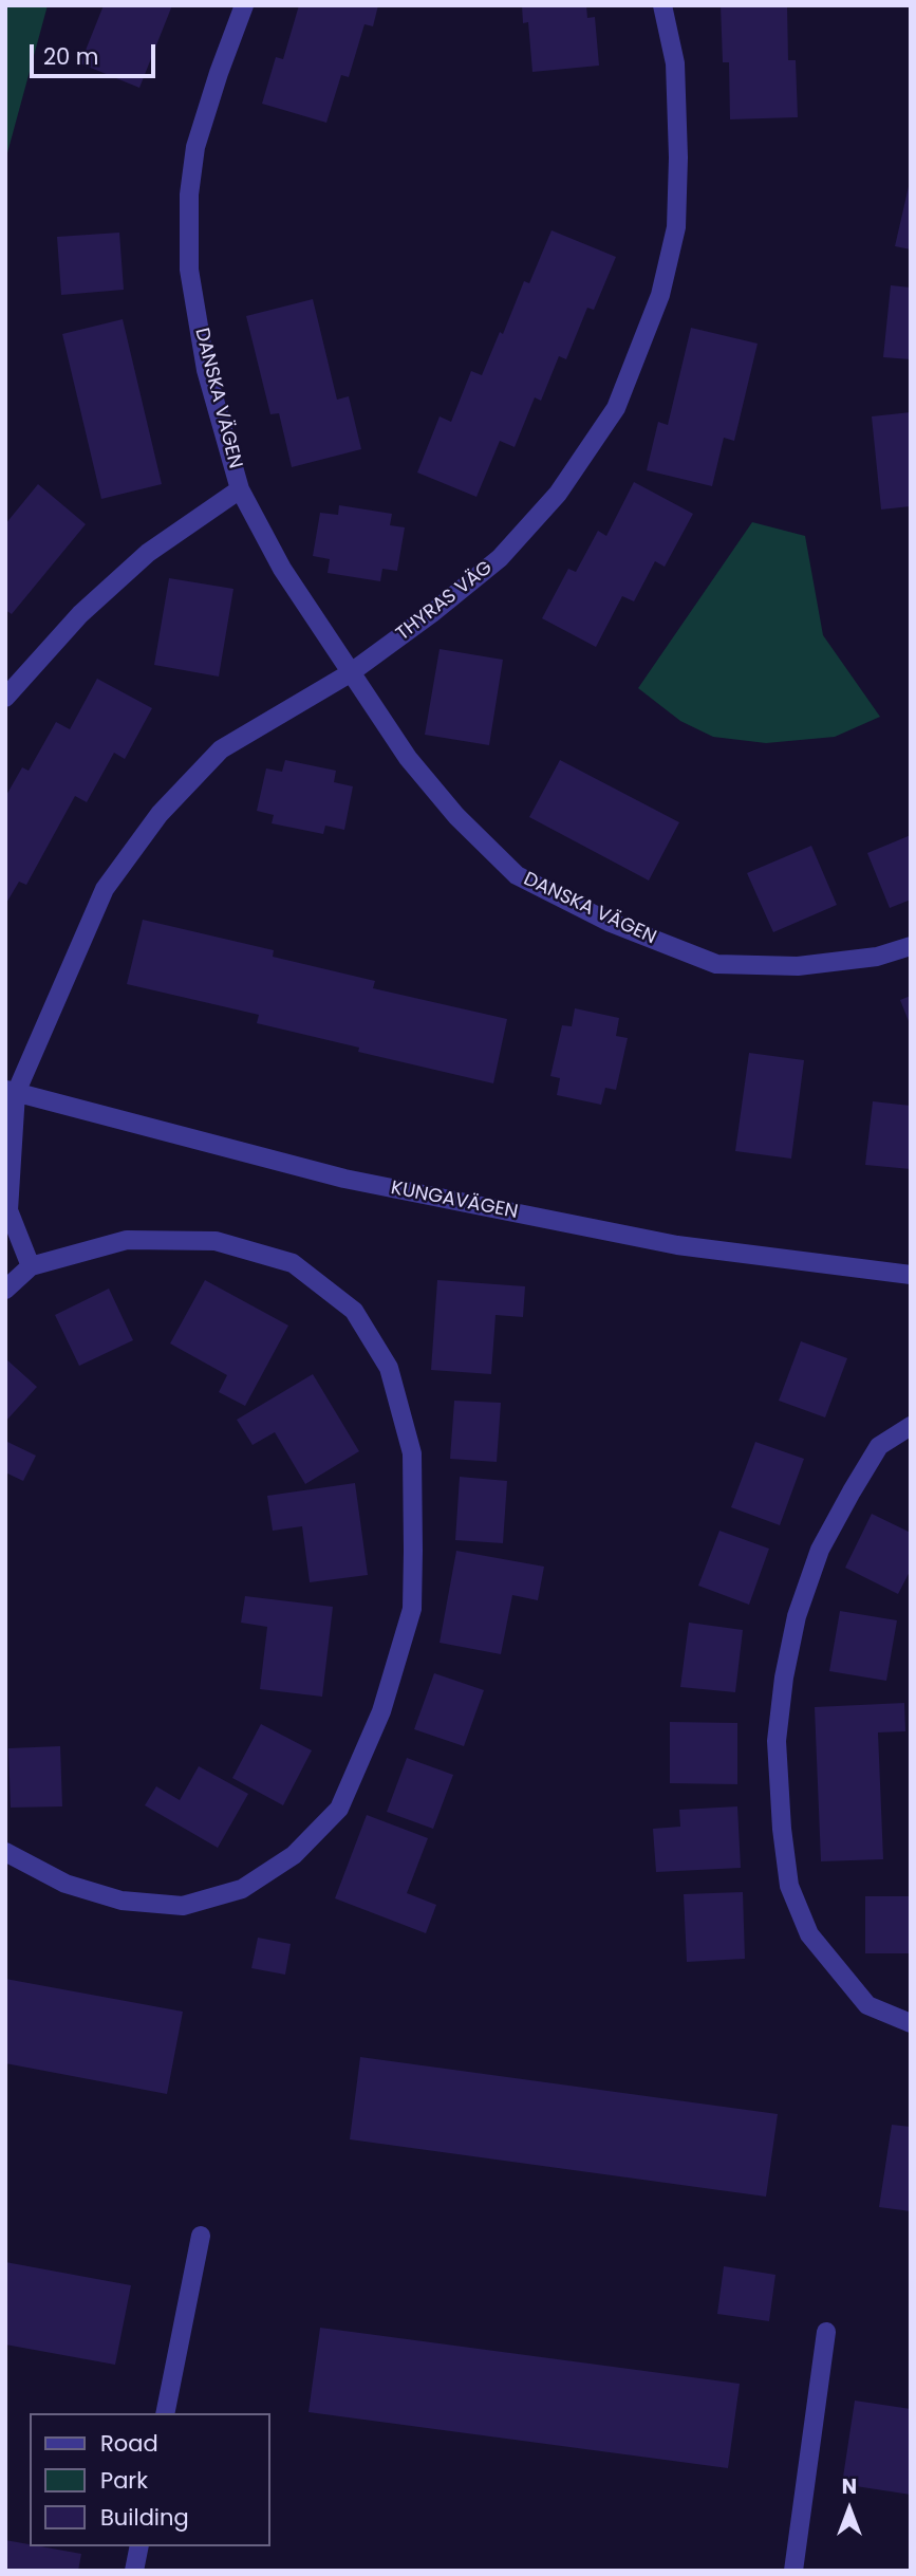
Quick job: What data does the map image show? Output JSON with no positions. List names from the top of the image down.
{
  "streets": {
    "street": ["DANSKA VÄGEN", "THYRAS VÄG", "KUNGAVÄGEN"]
  },
  "crossings": [
    ["DANSKA VÄGEN", "THYRAS VÄG"],
    ["THYRAS VÄG", "KUNGAVÄGEN"]
  ],
  "legend": ["Road", "Park", "Building"],
  "scale_bar": "20 m",
  "north": "top"
}
